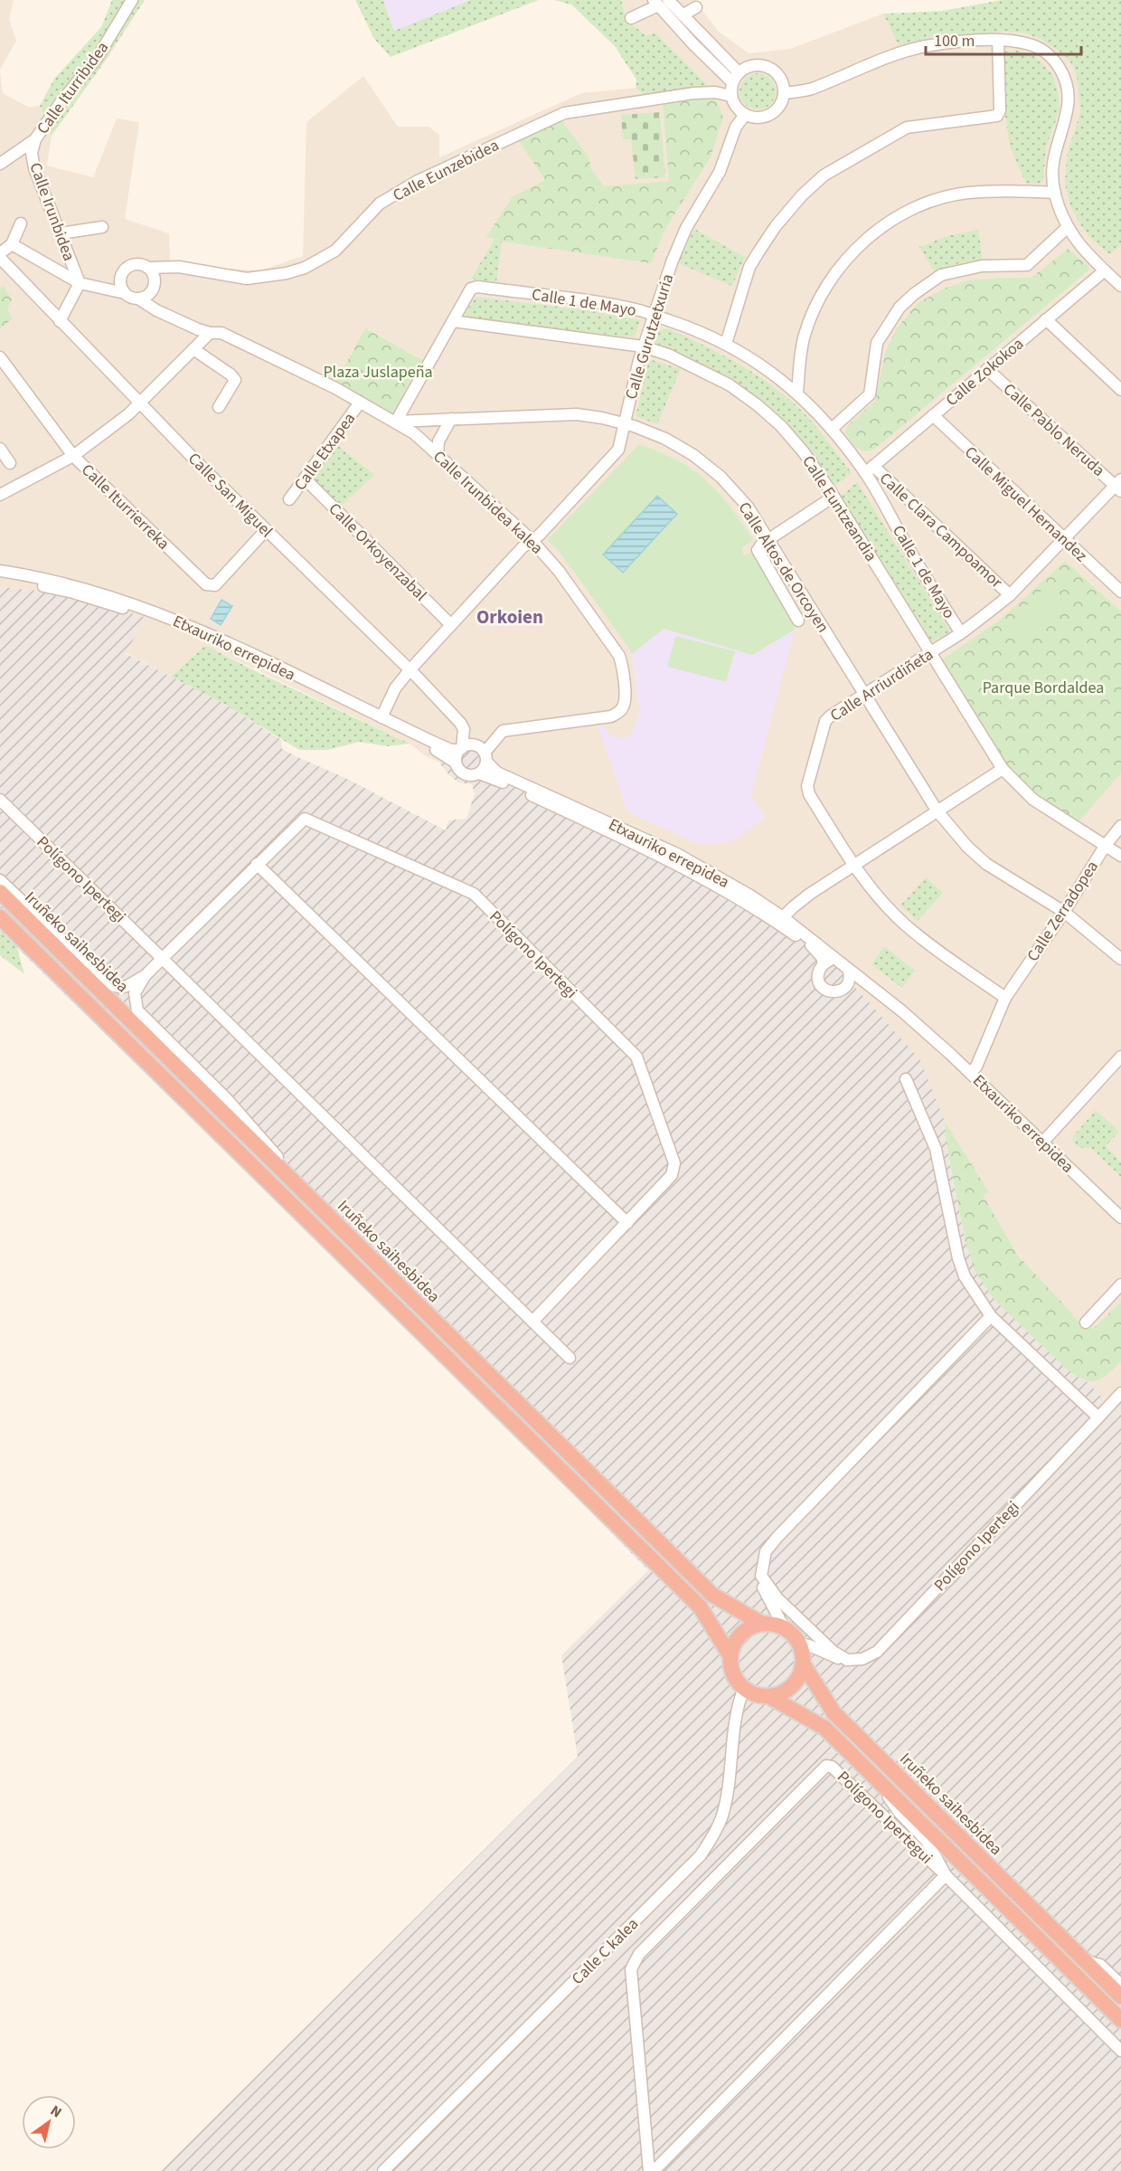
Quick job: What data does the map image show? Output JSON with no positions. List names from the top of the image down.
{
  "streets": {
    "highway": ["Iruñeko saihesbidea"],
    "street": [
      "Calle Iturribidea",
      "Calle Eunzebidea",
      "Calle Irunbidea",
      "Calle 1 de Mayo",
      "Calle Gurutzetxuria",
      "Calle Zokokoa",
      "Calle Pablo Neruda",
      "Calle Etxapea",
      "Calle San Miguel",
      "Calle Irunbidea kalea",
      "Calle Miguel Hernandez",
      "Calle Iturrierreka",
      "Calle Euntzeandia",
      "Calle Clara Campoamor",
      "Calle Orkoyenzabal",
      "Calle Altos de Orcoyen",
      "Etxauriko errepidea",
      "Calle Arriurdiñeta",
      "Polígono Ipertegi",
      "Calle Zerradopea",
      "Polígono Ipertegui",
      "Calle C kalea"
    ]
  },
  "crossings": [
    ["Calle Iturribidea", "Calle Irunbidea"],
    ["Calle Eunzebidea", "Calle Gurutzetxuria"],
    ["Calle Eunzebidea", "Calle Irunbidea kalea"],
    ["Calle 1 de Mayo", "Calle Gurutzetxuria"],
    ["Calle 1 de Mayo", "Calle Zokokoa"],
    ["Calle 1 de Mayo", "Calle Irunbidea kalea"],
    ["Calle 1 de Mayo", "Calle Euntzeandia"],
    ["Calle 1 de Mayo", "Calle Clara Campoamor"],
    ["Calle 1 de Mayo", "Calle Altos de Orcoyen"],
    ["Calle 1 de Mayo", "Calle Arriurdiñeta"],
    ["Calle Gurutzetxuria", "Calle San Miguel"],
    ["Calle Gurutzetxuria", "Calle Irunbidea kalea"],
    ["Calle Gurutzetxuria", "Calle Euntzeandia"],
    ["Calle Gurutzetxuria", "Calle Orkoyenzabal"],
    ["Calle Gurutzetxuria", "Calle Altos de Orcoyen"],
    ["Calle Gurutzetxuria", "Etxauriko errepidea"],
    ["Calle Zokokoa", "Calle Pablo Neruda"],
    ["Calle Zokokoa", "Calle Miguel Hernandez"],
    ["Calle Zokokoa", "Calle Clara Campoamor"],
    ["Calle Pablo Neruda", "Calle Arriurdiñeta"],
    ["Calle Etxapea", "Calle Irunbidea kalea"],
    ["Calle Etxapea", "Calle Orkoyenzabal"],
    ["Calle San Miguel", "Calle Irunbidea kalea"],
    ["Calle San Miguel", "Calle Iturrierreka"],
    ["Calle San Miguel", "Etxauriko errepidea"],
    ["Calle Irunbidea kalea", "Calle Altos de Orcoyen"],
    ["Calle Irunbidea kalea", "Etxauriko errepidea"],
    ["Calle Miguel Hernandez", "Calle Arriurdiñeta"],
    ["Calle Euntzeandia", "Calle Arriurdiñeta"],
    ["Calle Euntzeandia", "Calle Zerradopea"],
    ["Calle Clara Campoamor", "Calle Arriurdiñeta"],
    ["Calle Altos de Orcoyen", "Calle Arriurdiñeta"],
    ["Calle Altos de Orcoyen", "Calle Zerradopea"],
    ["Calle Arriurdiñeta", "Calle Zerradopea"],
    ["Polígono Ipertegi", "Iruñeko saihesbidea"],
    ["Iruñeko saihesbidea", "Polígono Ipertegui"],
    ["Iruñeko saihesbidea", "Calle C kalea"]
  ],
  "districts": ["Orkoien"],
  "parks": ["Plaza Juslapeña", "Parque Bordaldea"],
  "scale_bar": "100 m",
  "north": "top right"
}
